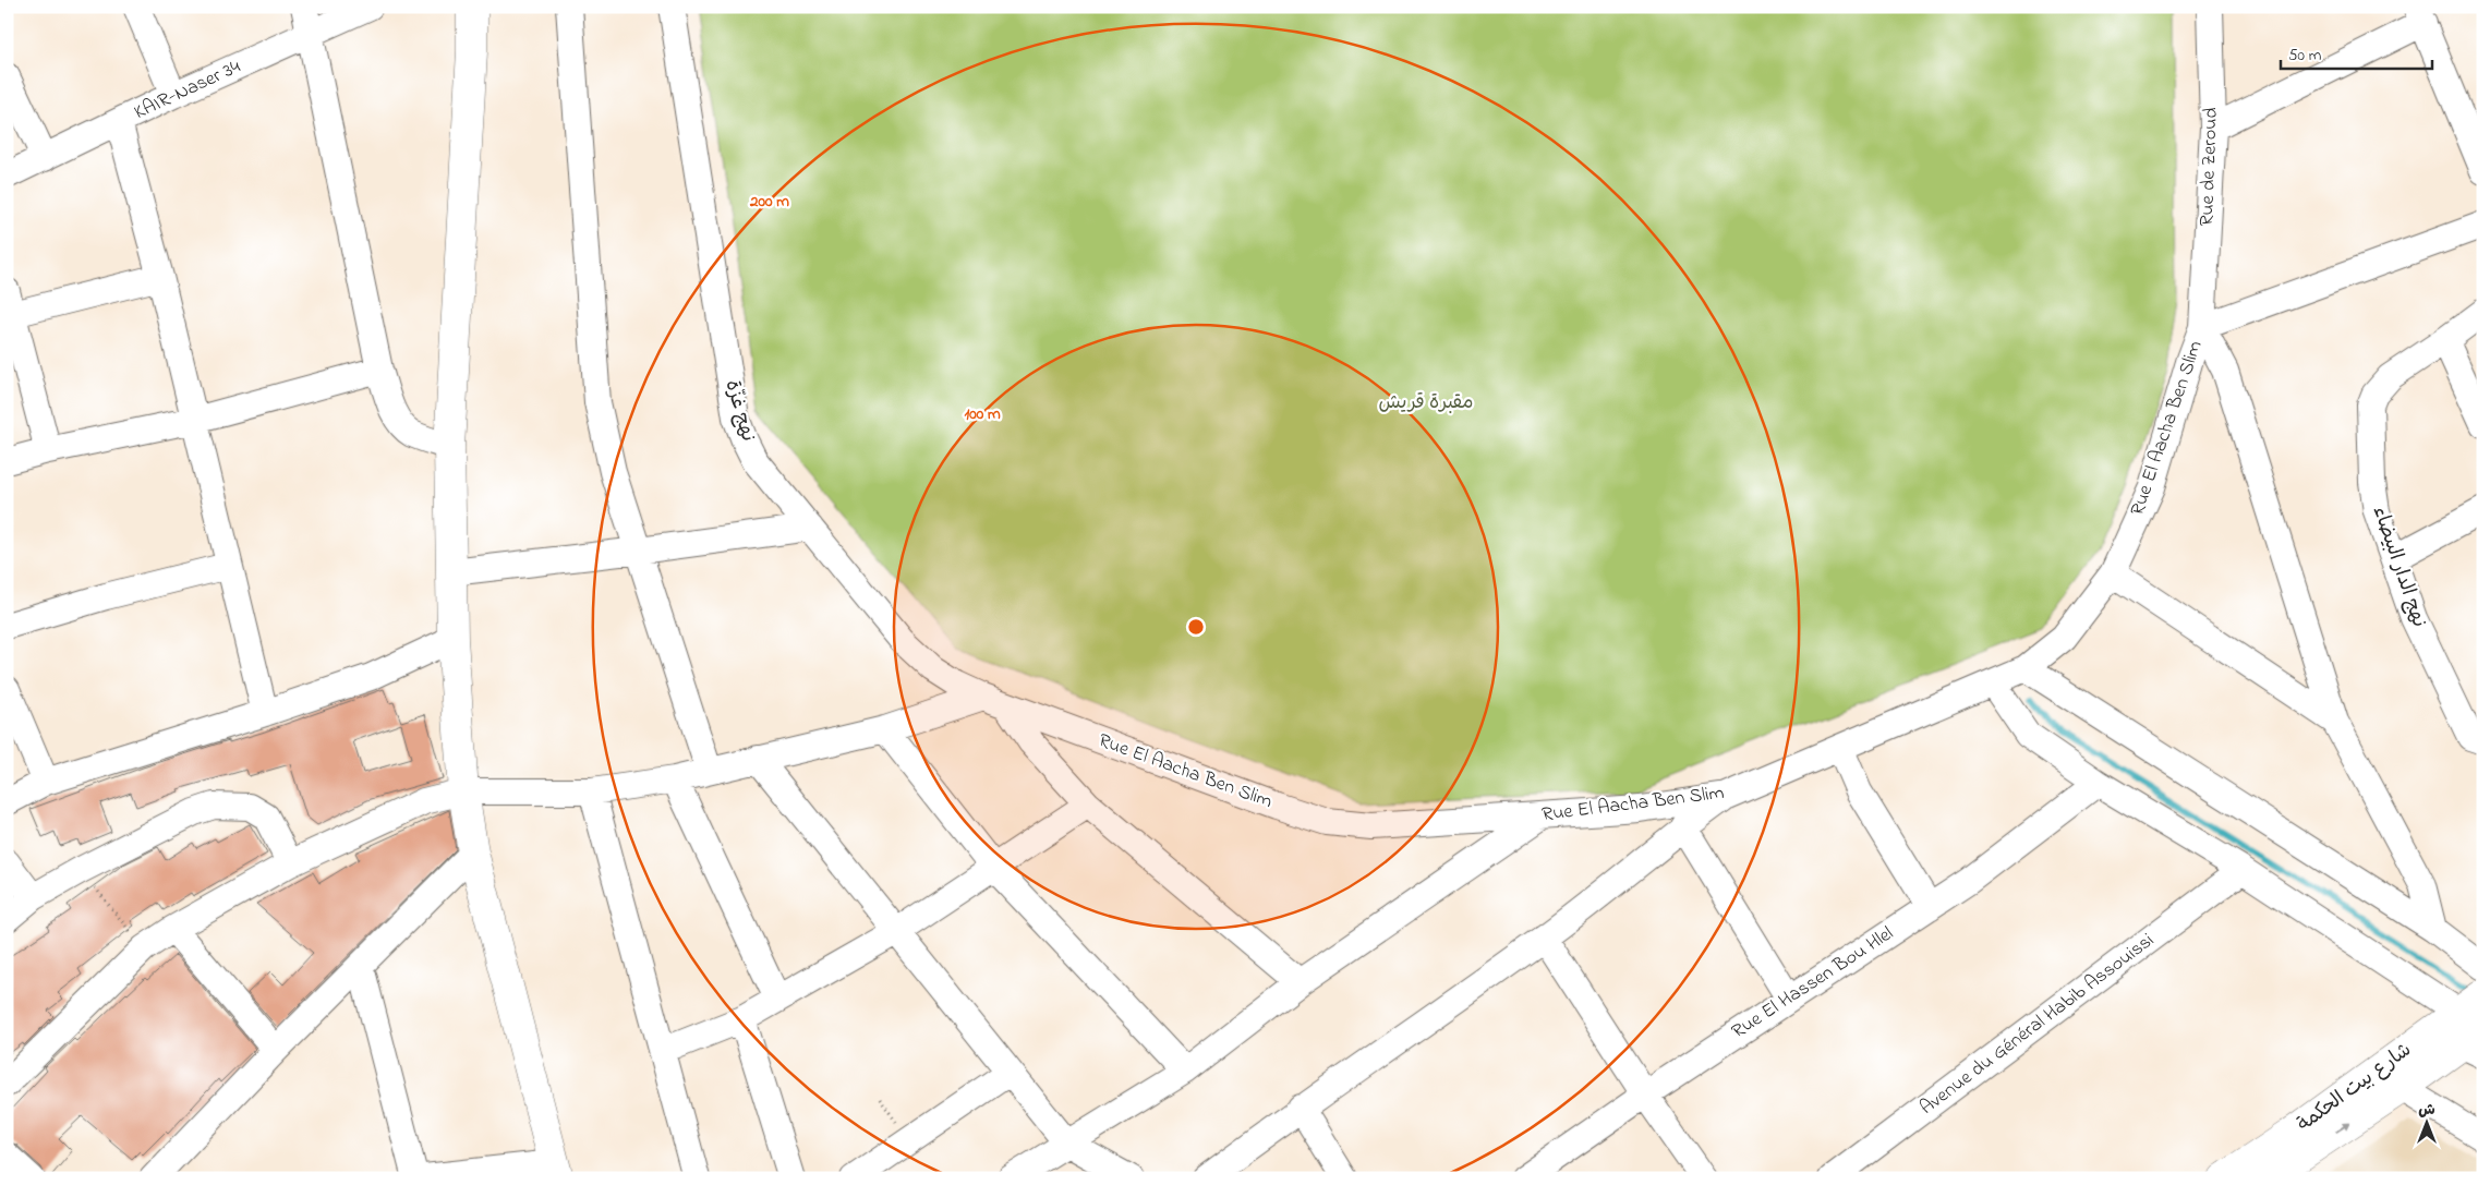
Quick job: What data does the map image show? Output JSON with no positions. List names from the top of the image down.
{
  "streets": {
    "main road": ["شارع بيت الحكمة"],
    "street": [
      "KAIR-Naser 34",
      "Rue de Zeroud",
      "نهج غزّة",
      "Rue El Aacha Ben Slim",
      "نهج الدار البيضاء",
      "Rue El Hassen Bou Hlel",
      "Avenue du Général Habib Assouissi"
    ]
  },
  "crossings": [
    ["Rue de Zeroud", "Rue El Aacha Ben Slim"],
    ["نهج غزّة", "Rue El Aacha Ben Slim"]
  ],
  "parks": ["مقبرة قريش"],
  "scale_bar": "50 m",
  "north": "top",
  "rings": ["200 m", "100 m"]
}
